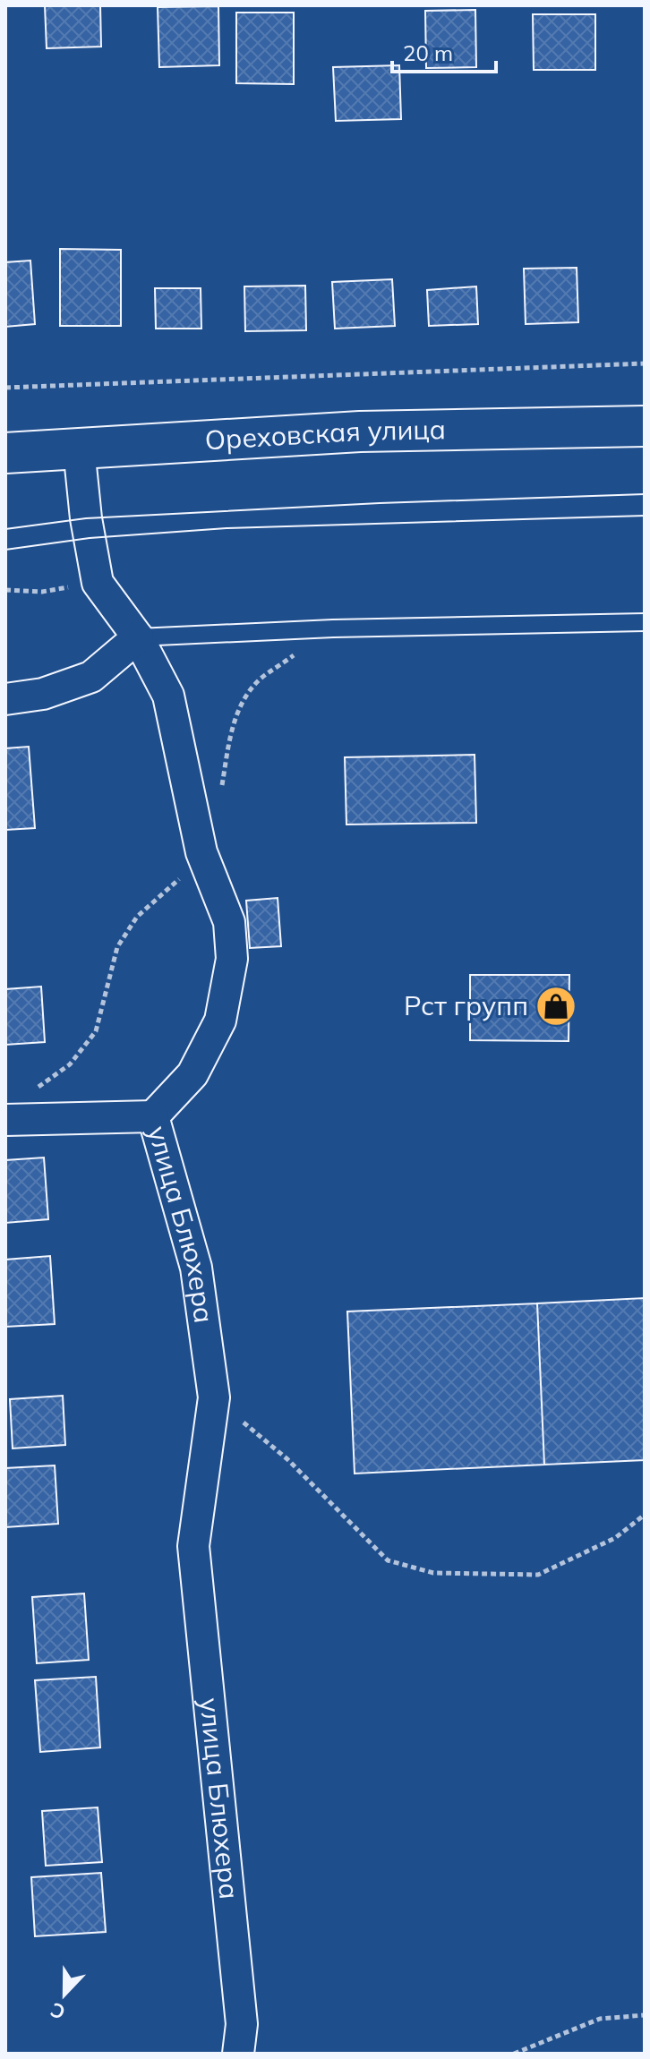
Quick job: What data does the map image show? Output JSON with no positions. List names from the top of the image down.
{
  "streets": {
    "main road": ["Ореховская улица"],
    "street": ["улица Блюхера"]
  },
  "crossings": [
    ["Ореховская улица", "улица Блюхера"]
  ],
  "places": {
    "shop": ["Рст групп"]
  },
  "scale_bar": "20 m",
  "north": "bottom"
}
